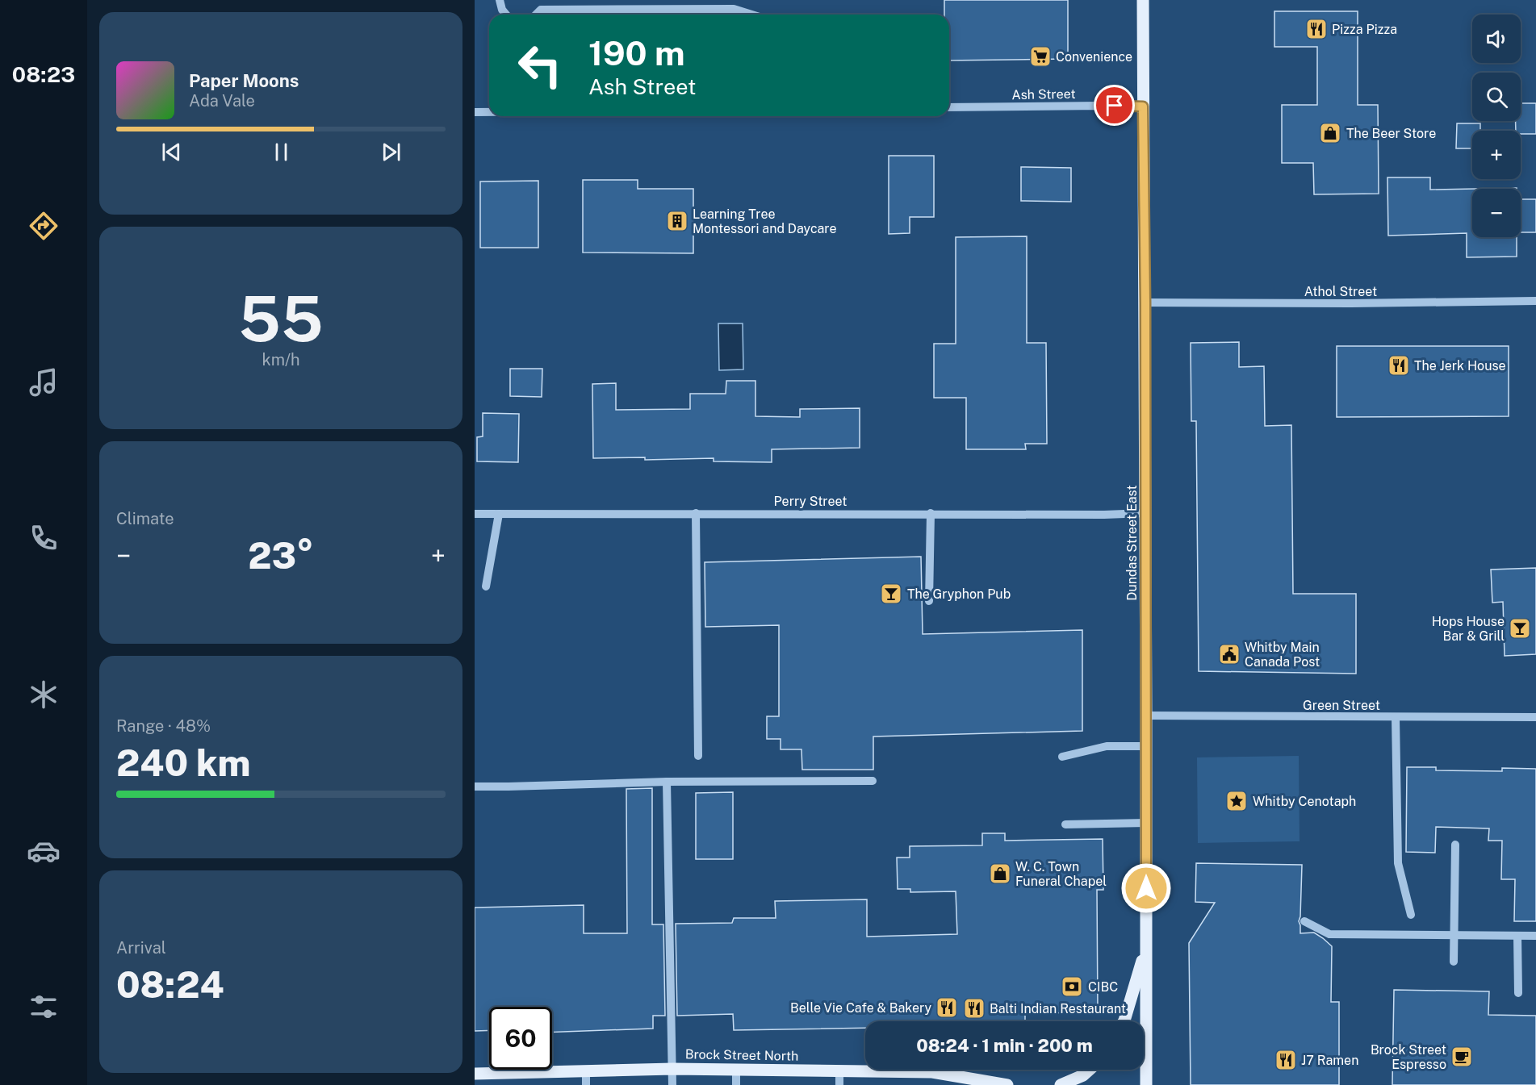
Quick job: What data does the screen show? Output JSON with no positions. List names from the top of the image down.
{
  "streets": {
    "main road": ["Dundas Street East", "Brock Street North"],
    "street": [
      "Ash Street",
      "Athol Street",
      "Perry Street",
      "Green Street"
    ]
  },
  "crossings": [
    ["Ash Street", "Dundas Street East"],
    ["Athol Street", "Dundas Street East"],
    ["Perry Street", "Dundas Street East"],
    ["Dundas Street East", "Green Street"]
  ],
  "places": {
    "restaurant": [
      "Pizza Pizza",
      "The Jerk House",
      "Belle Vie Cafe & Bakery",
      "Balti Indian Restaurant",
      "J7 Ramen"
    ],
    "supermarket": ["Convenience"],
    "shop": ["The Beer Store", "W. C. Town Funeral Chapel"],
    "building": ["Learning Tree Montessori and Daycare"],
    "bar": ["The Gryphon Pub", "Hops House Bar & Grill"],
    "public building": ["Whitby Main Canada Post"],
    "place": ["Whitby Cenotaph"],
    "bank": ["CIBC"],
    "cafe": ["Brock Street Espresso"]
  },
  "page": {
    "tabs": "08:23",
    "map_buttons": ["+", "−"],
    "turn": ["190 m", "Ash Street"],
    "song": ["Paper Moons", "Ada Vale"],
    "tile": [
      ["55", "km/h"],
      "Climate",
      ["Range · 48%", "240 km"],
      ["Arrival", "08:24"]
    ],
    "heat": ["−", "23°", "+"],
    "limit": "60",
    "trip": "08:24 · 1 min · 200 m"
  }
}
